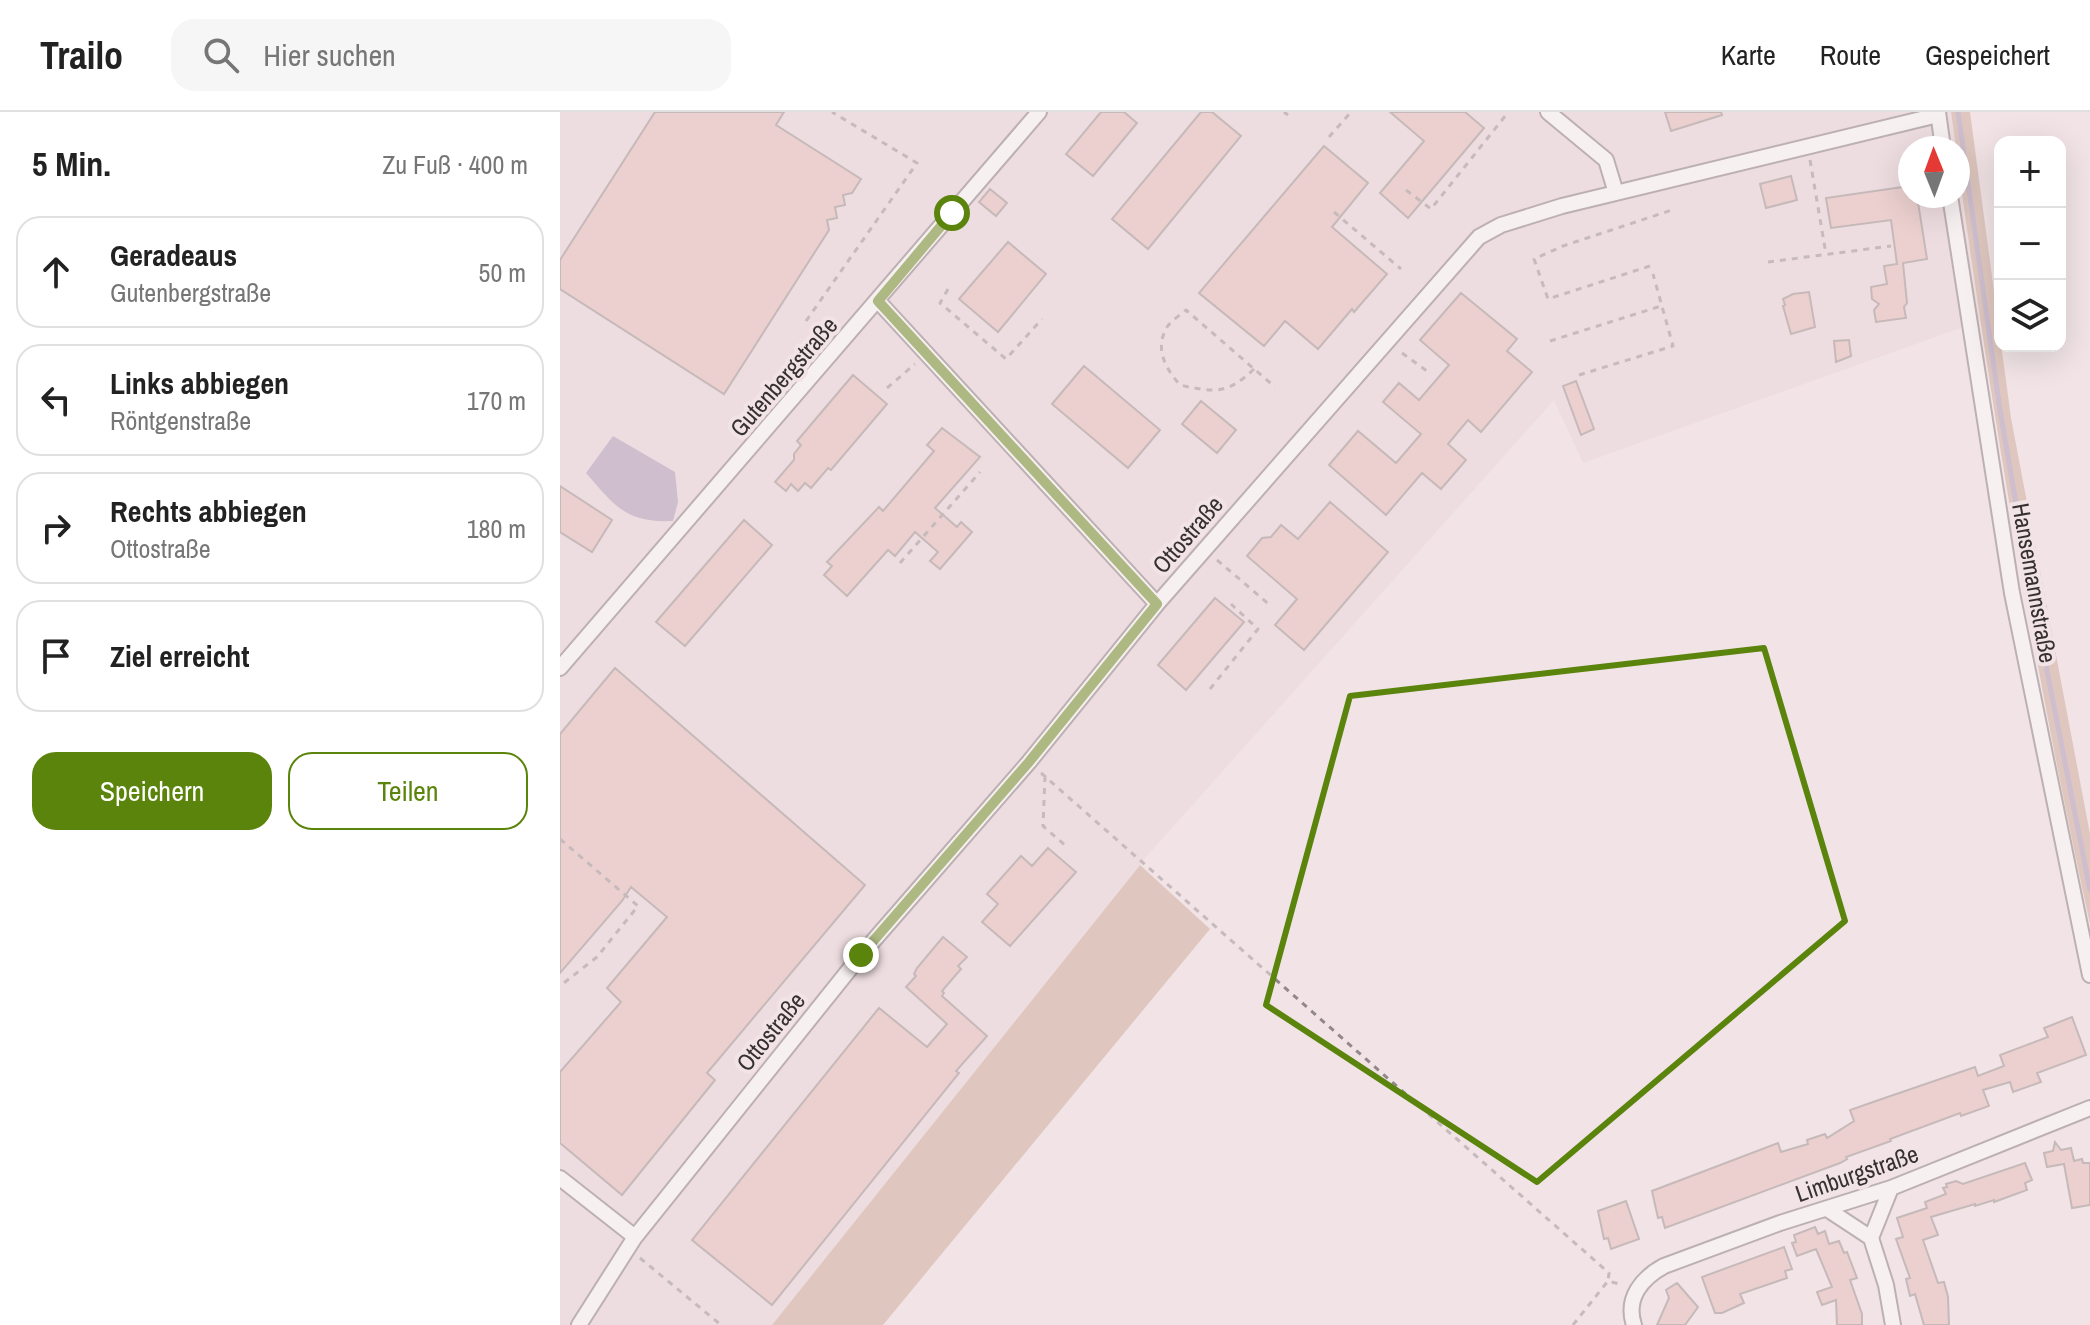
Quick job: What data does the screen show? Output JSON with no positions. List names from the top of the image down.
{
  "streets": {
    "street": [
      "Gutenbergstraße",
      "Ottostraße",
      "Hansemannstraße",
      "Limburgstraße"
    ]
  },
  "north": "top",
  "page": {
    "header": "Trailo",
    "search": "Hier suchen",
    "nav": ["Karte", "Route", "Gespeichert"],
    "heading": ["5 Min.", "Zu Fuß · 400 m"],
    "map_buttons": ["+", "−"],
    "list": [
      ["Geradeaus", "Gutenbergstraße", "50 m"],
      ["Links abbiegen", "Röntgenstraße", "170 m"],
      ["Rechts abbiegen", "Ottostraße", "180 m"],
      "Ziel erreicht"
    ],
    "buttons": ["Speichern", "Teilen"]
  }
}
